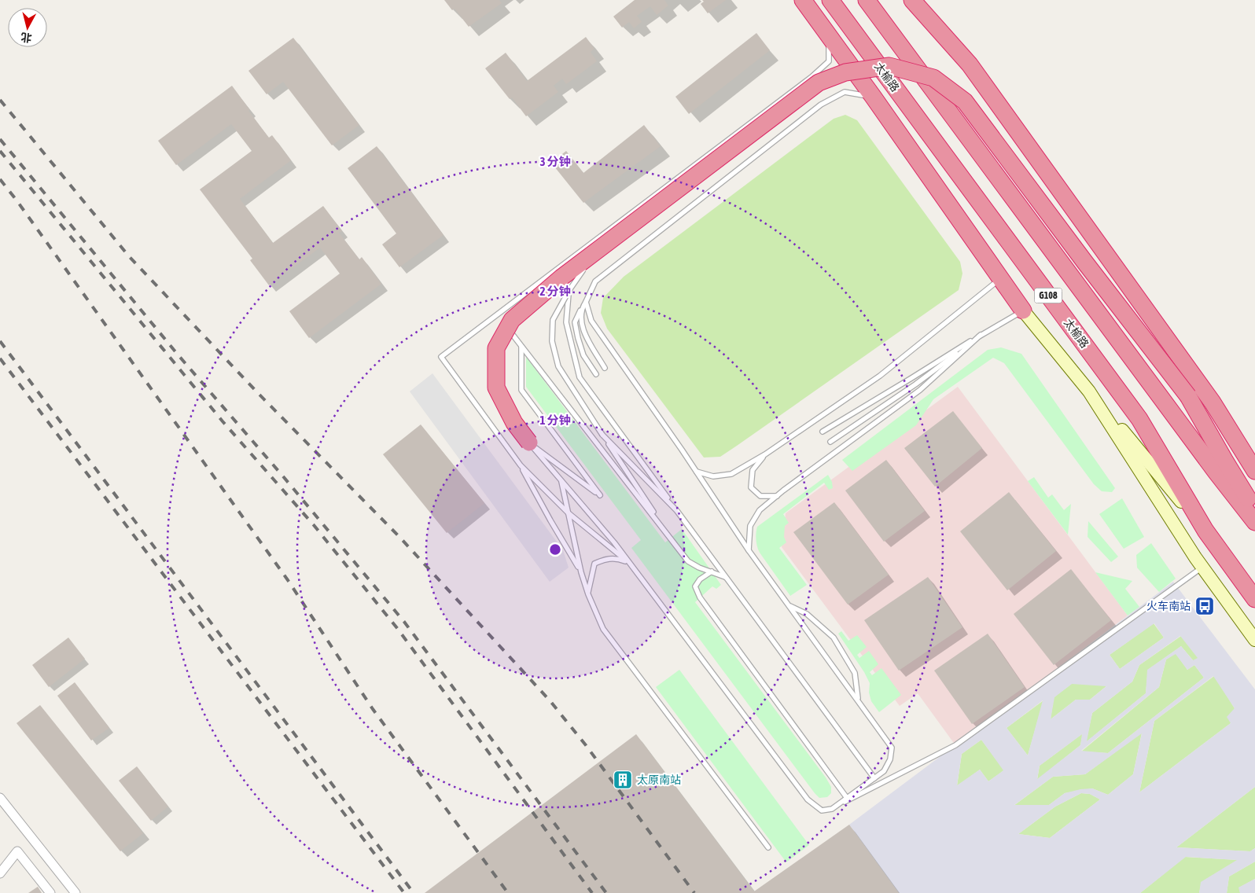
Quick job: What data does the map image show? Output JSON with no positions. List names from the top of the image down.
{
  "streets": {
    "highway": ["太榆路", "G108"]
  },
  "places": {
    "bus stop": ["火车南站"],
    "building": ["太原南站"]
  },
  "north": "bottom",
  "rings": ["3 分钟", "2 分钟", "1 分钟"]
}
